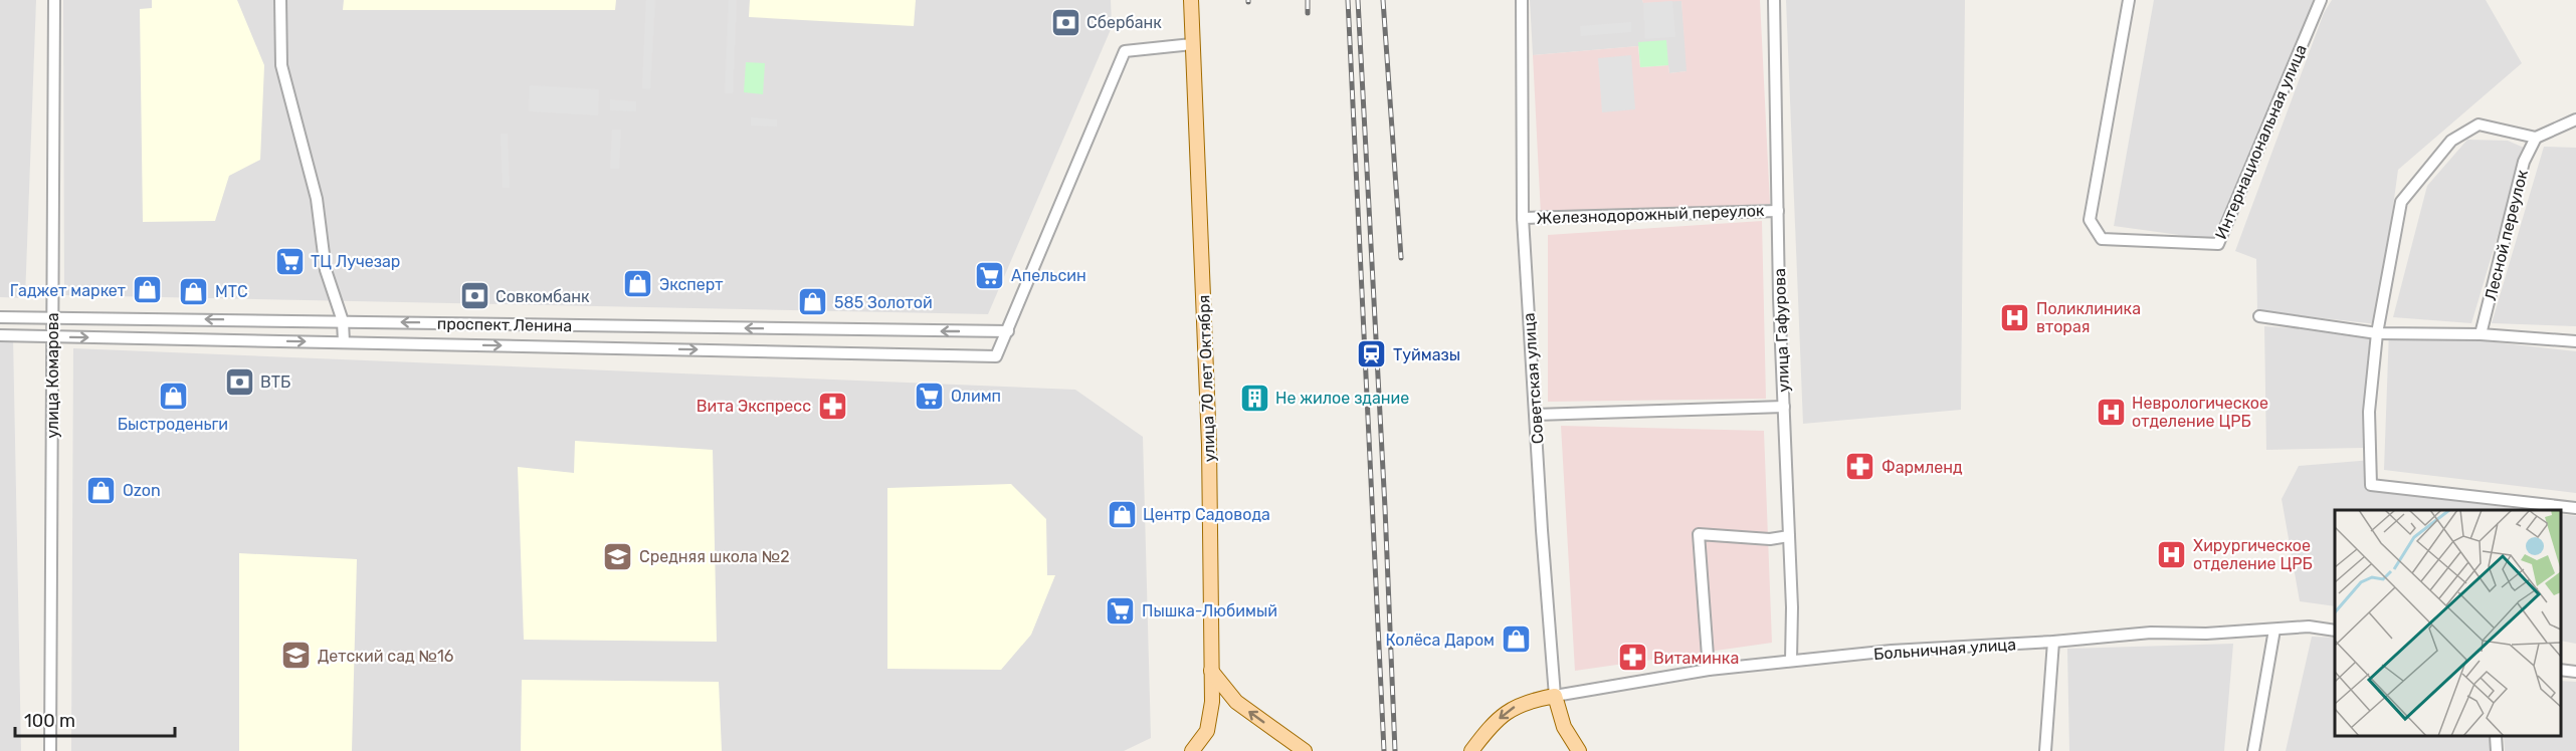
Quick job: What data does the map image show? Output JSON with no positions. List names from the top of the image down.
{
  "streets": {
    "main road": ["улица 70 лет Октября", "Советская улица"],
    "street": [
      "Интернациональная улица",
      "Железнодорожный переулок",
      "Лесной переулок",
      "проспект Ленина",
      "улица Гафурова",
      "улица Комарова",
      "Больничная улица"
    ]
  },
  "crossings": [
    ["Железнодорожный переулок", "улица Гафурова"],
    ["Железнодорожный переулок", "Советская улица"],
    ["проспект Ленина", "улица Комарова"],
    ["улица Гафурова", "Больничная улица"],
    ["Советская улица", "Больничная улица"]
  ],
  "places": {
    "bank": ["Сбербанк", "Совкомбанк", "ВТБ"],
    "supermarket": [
      "ТЦ Лучезар",
      "Апельсин",
      "Олимп",
      "Пышка-Любимый"
    ],
    "shop": [
      "Эксперт",
      "Гаджет маркет",
      "МТС",
      "585 Золотой",
      "Быстроденьги",
      "Ozon",
      "Центр Садовода",
      "Колёса Даром"
    ],
    "hospital": ["Поликлиника вторая", "Неврологическое отделение ЦРБ", "Хирургическое отделение ЦРБ"],
    "station": ["Туймазы"],
    "building": ["Не жилое здание"],
    "pharmacy": ["Вита Экспресс", "Фармленд", "Витаминка"],
    "school or university": ["Средняя школа №2", "Детский сад №16"]
  },
  "scale_bar": "100 m"
}
